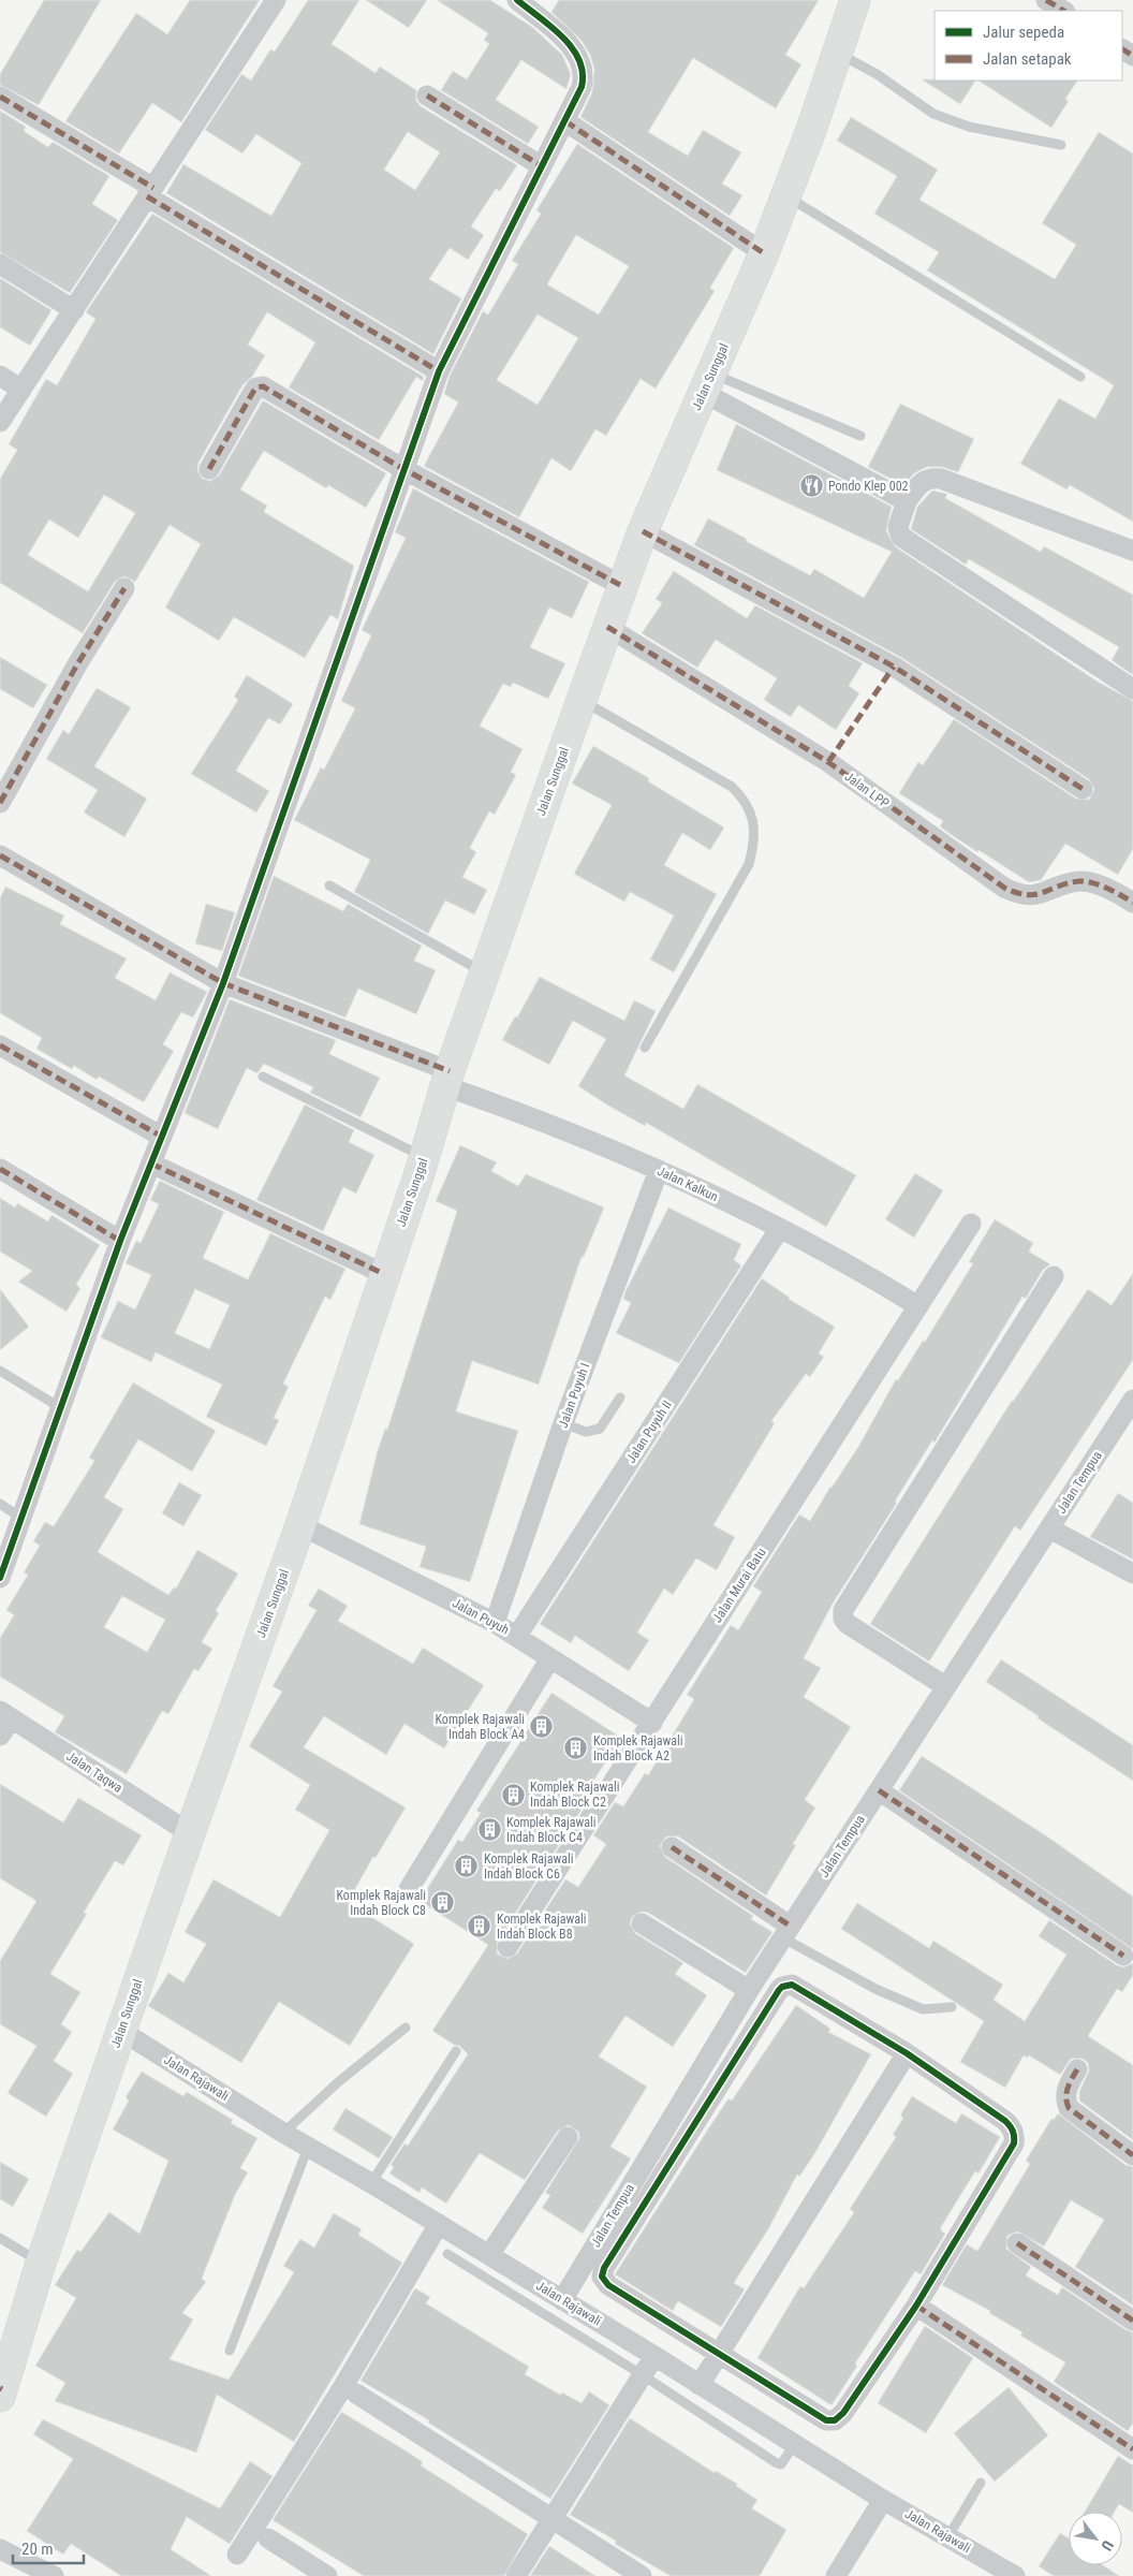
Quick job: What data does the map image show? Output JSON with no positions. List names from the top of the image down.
{
  "streets": {
    "main road": ["Jalan Sunggal"],
    "street": [
      "Jalan LPP",
      "Jalan Kalkun",
      "Jalan Puyuh I",
      "Jalan Puyuh II",
      "Jalan Tempua",
      "Jalan Murai Batu",
      "Jalan Puyuh",
      "Jalan Taqwa",
      "Jalan Rajawali"
    ]
  },
  "crossings": [
    ["Jalan Sunggal", "Jalan LPP"],
    ["Jalan Sunggal", "Jalan Kalkun"],
    ["Jalan Sunggal", "Jalan Puyuh"],
    ["Jalan Sunggal", "Jalan Taqwa"],
    ["Jalan Sunggal", "Jalan Rajawali"],
    ["Jalan Kalkun", "Jalan Puyuh I"],
    ["Jalan Kalkun", "Jalan Puyuh II"],
    ["Jalan Kalkun", "Jalan Murai Batu"],
    ["Jalan Puyuh I", "Jalan Puyuh"],
    ["Jalan Puyuh II", "Jalan Puyuh"],
    ["Jalan Tempua", "Jalan Rajawali"],
    ["Jalan Murai Batu", "Jalan Puyuh"]
  ],
  "places": {
    "restaurant": ["Pondo Klep 002"],
    "building": [
      "Komplek Rajawali Indah Block A4",
      "Komplek Rajawali Indah Block A2",
      "Komplek Rajawali Indah Block C2",
      "Komplek Rajawali Indah Block C4",
      "Komplek Rajawali Indah Block C6",
      "Komplek Rajawali Indah Block C8",
      "Komplek Rajawali Indah Block B8"
    ]
  },
  "legend": ["Jalur sepeda", "Jalan setapak"],
  "scale_bar": "20 m",
  "north": "bottom right"
}
